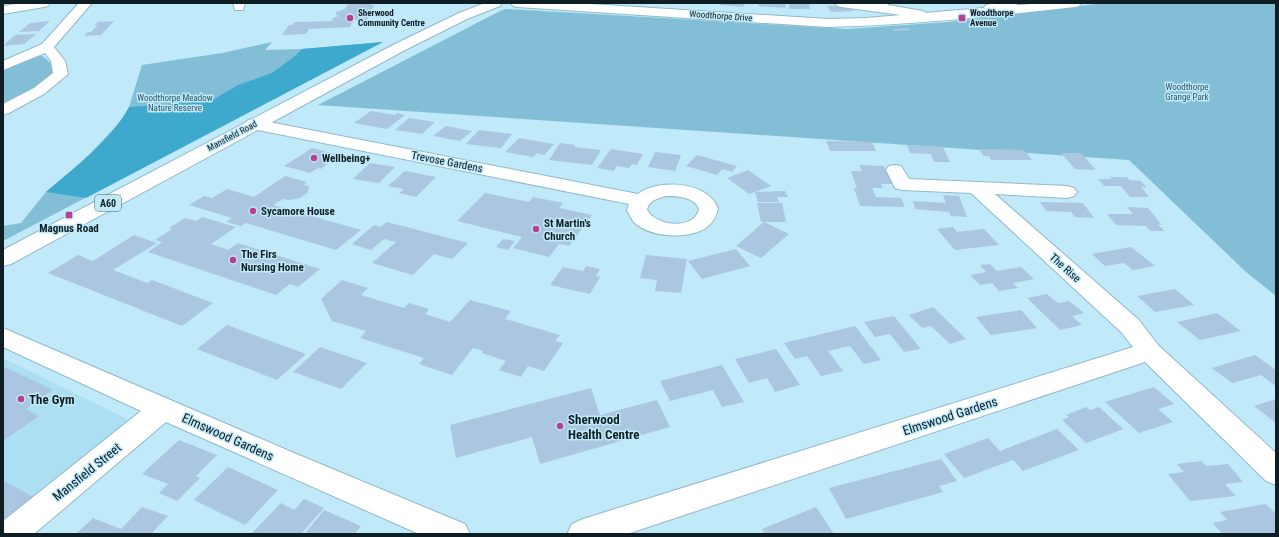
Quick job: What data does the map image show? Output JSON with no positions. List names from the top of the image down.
{
  "streets": {
    "main road": [
      "Woodthorpe Drive",
      "Mansfield Road",
      "Trevose Gardens",
      "A60",
      "The Rise",
      "Elmswood Gardens",
      "Mansfield Street"
    ]
  },
  "crossings": [
    ["Mansfield Road", "Trevose Gardens"],
    ["The Rise", "Elmswood Gardens"],
    ["Elmswood Gardens", "Mansfield Street"]
  ],
  "parks": ["Woodthorpe Grange Park", "Woodthorpe Meadow Nature Reserve"],
  "places": {
    "other": [
      "Sherwood Community Centre",
      "Wellbeing+",
      "Sycamore House",
      "St Martin's Church",
      "The Firs Nursing Home",
      "The Gym",
      "Sherwood Health Centre"
    ],
    "transit": ["Woodthorpe Avenue", "Magnus Road"]
  }
}
